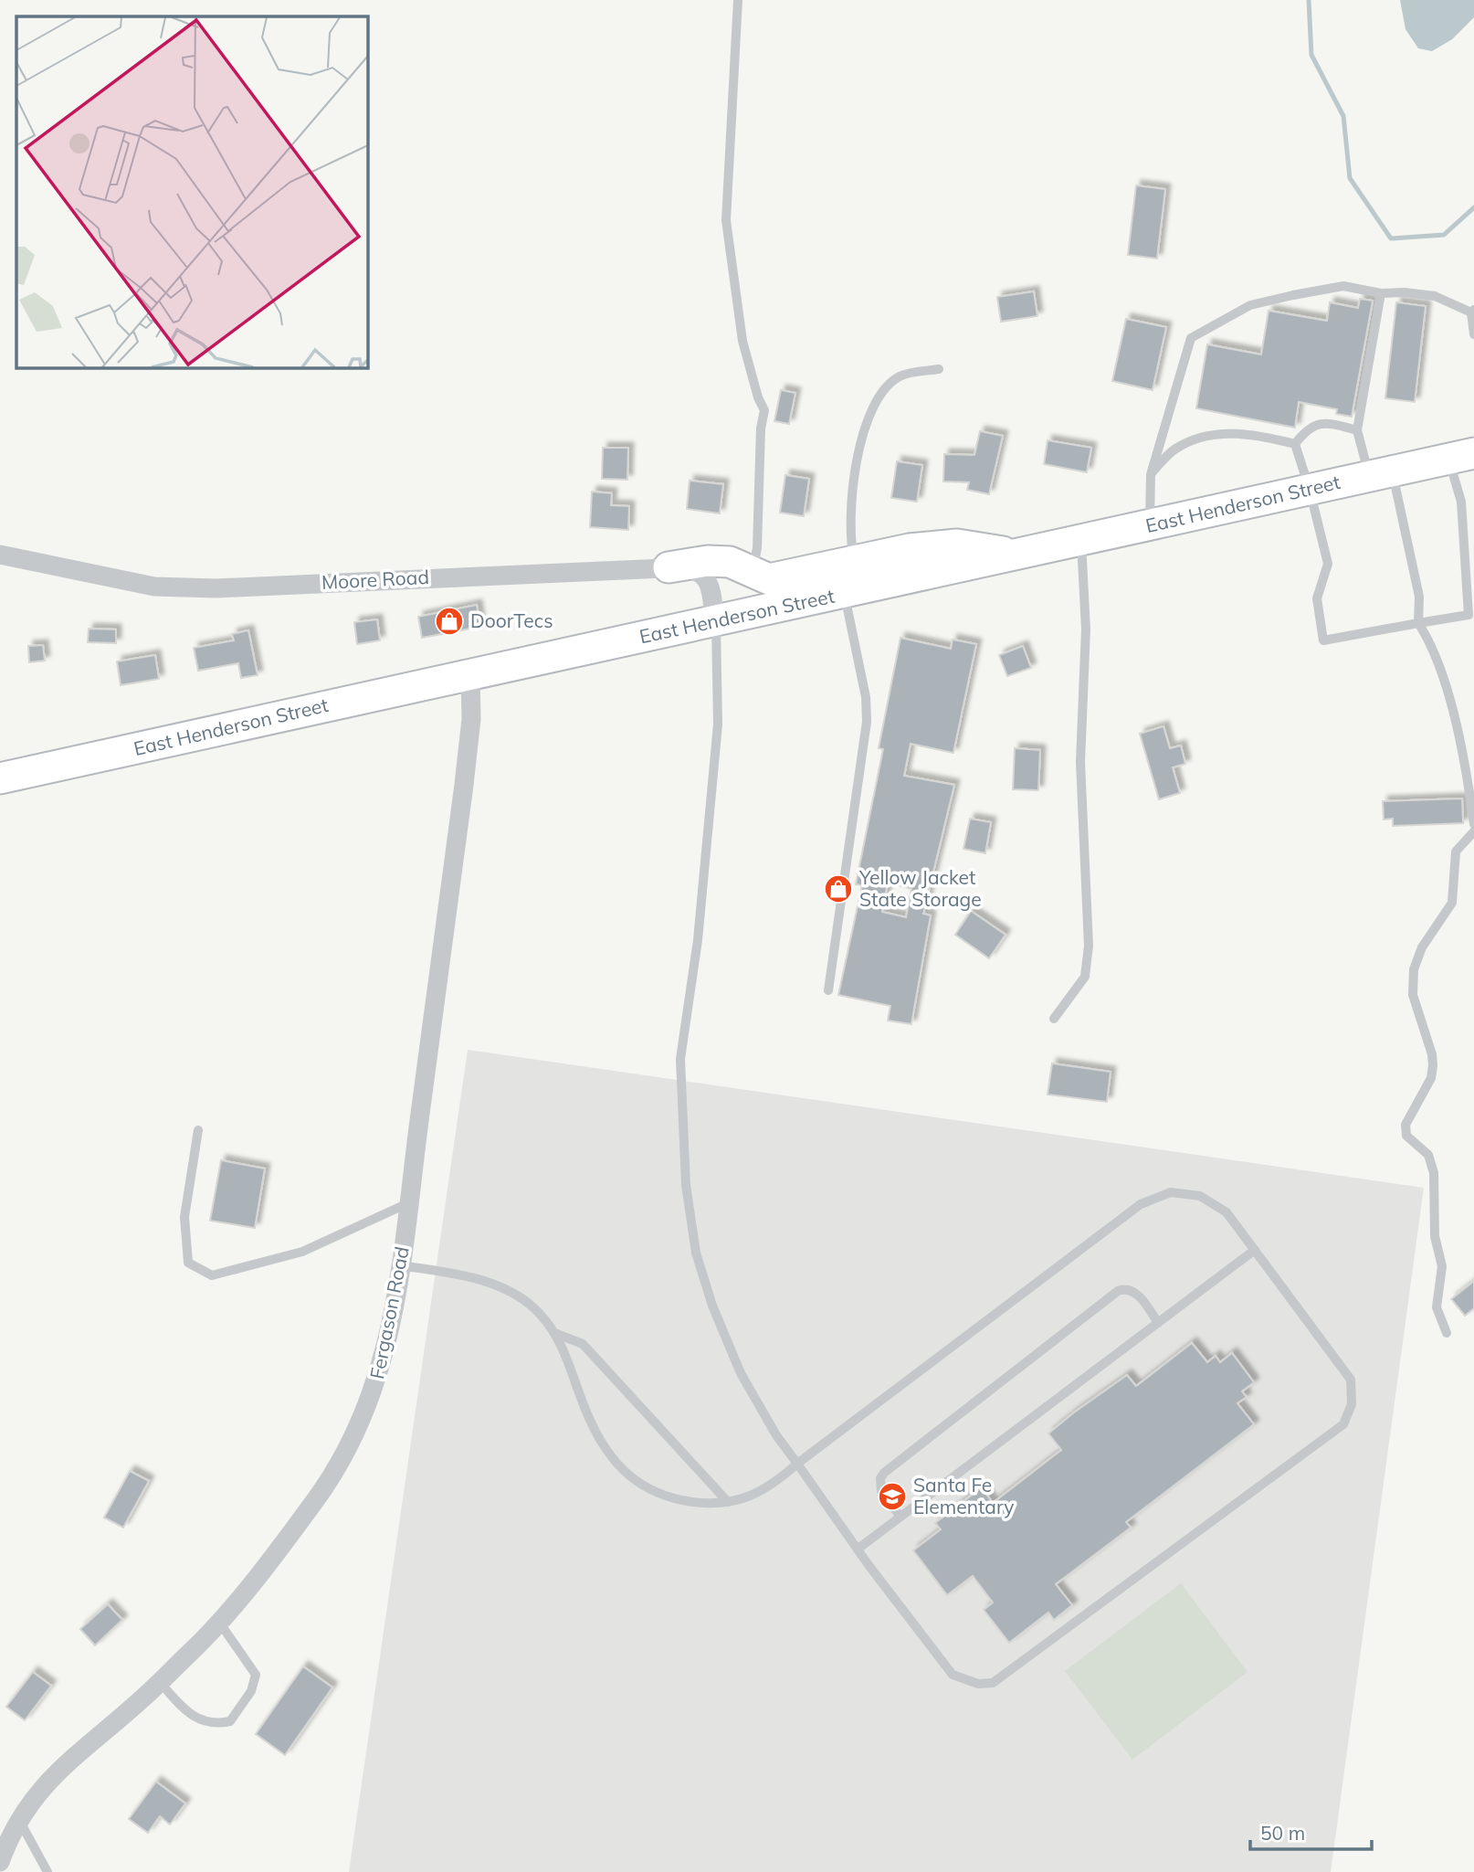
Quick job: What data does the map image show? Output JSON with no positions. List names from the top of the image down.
{
  "streets": {
    "main road": ["East Henderson Street"],
    "street": ["Moore Road", "Fergason Road"]
  },
  "crossings": [
    ["East Henderson Street", "Moore Road"],
    ["East Henderson Street", "Fergason Road"]
  ],
  "places": {
    "shop": ["DoorTecs", "Yellow Jacket State Storage"],
    "school or university": ["Santa Fe Elementary"]
  },
  "scale_bar": "50 m"
}
